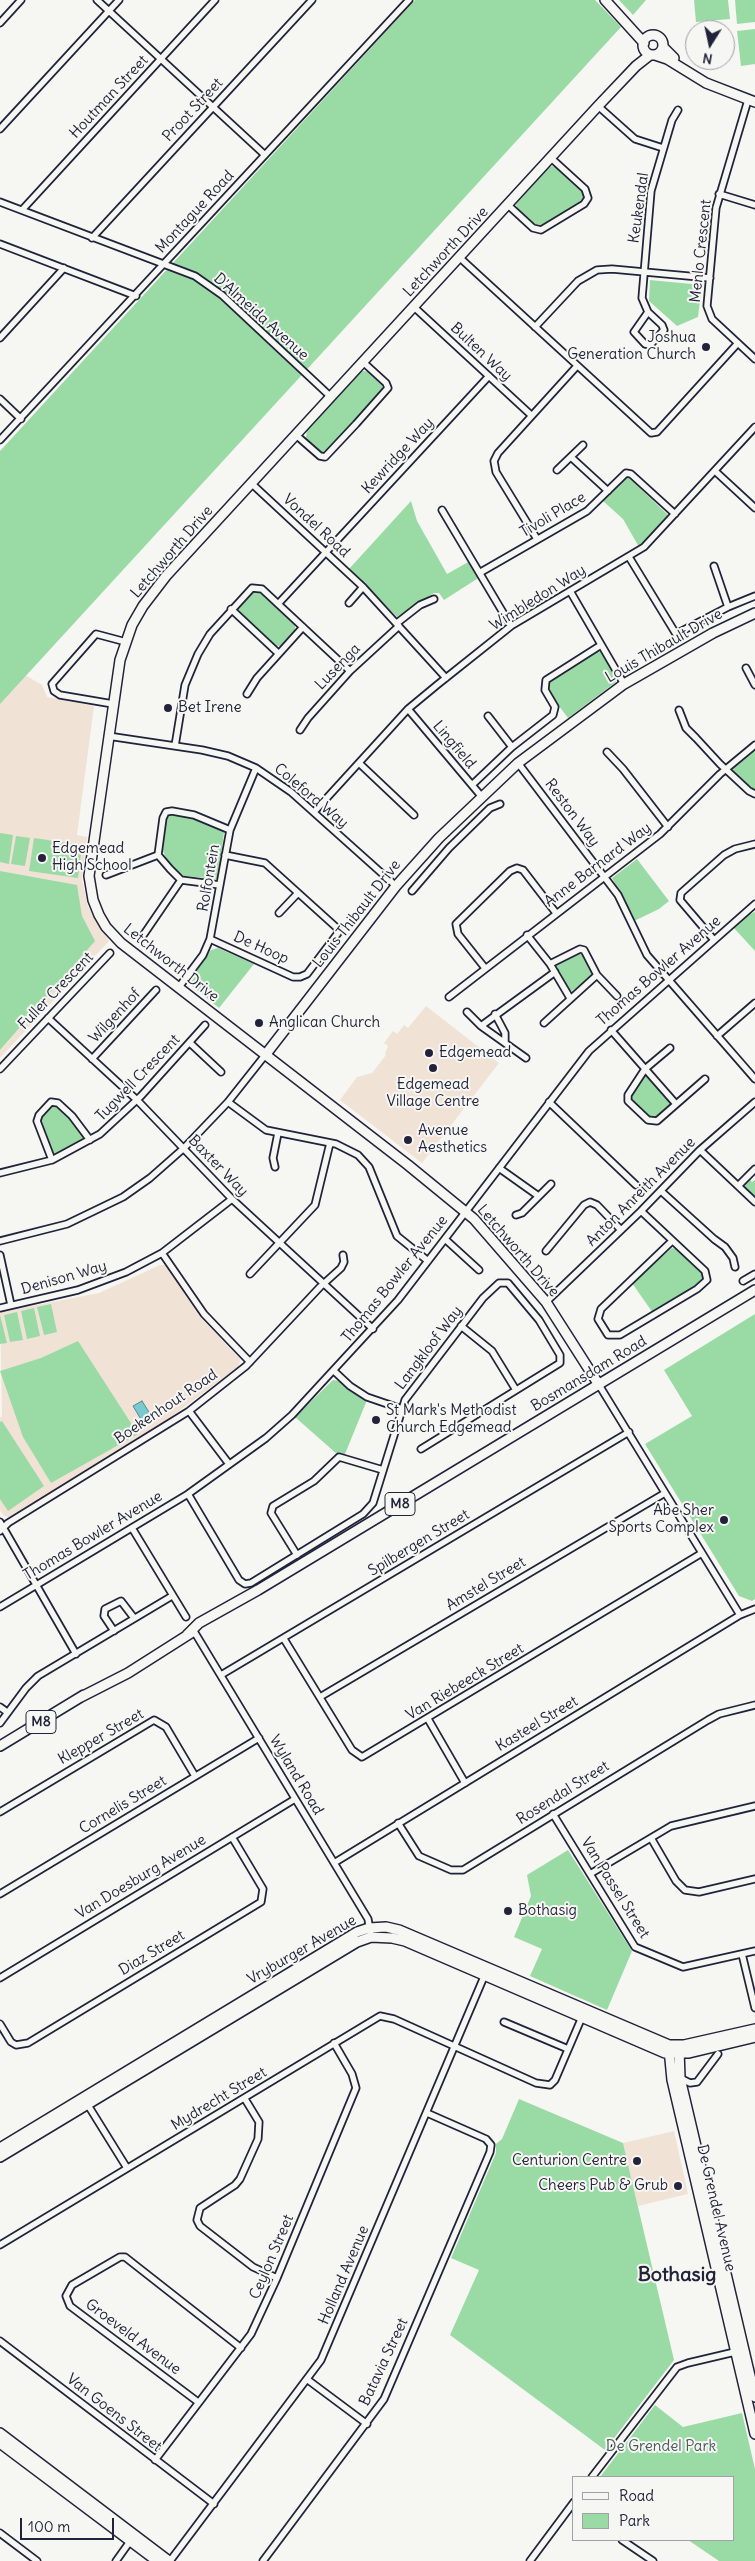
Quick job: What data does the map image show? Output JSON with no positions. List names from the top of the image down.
{
  "streets": {
    "street": [
      "Houtman Street",
      "Proot Street",
      "Keukendal",
      "Montague Road",
      "Menlo Crescent",
      "Letchworth Drive",
      "D'Almeida Avenue",
      "Bulten Way",
      "Kewridge Way",
      "Tivoli Place",
      "Vondel Road",
      "Wimbledon Way",
      "Louis Thibault Drive",
      "Lusenga",
      "Lingfield",
      "Coleford Way",
      "Reston Way",
      "Anne Barnard Way",
      "Rolfontein",
      "De Hoop",
      "Thomas Bowler Avenue",
      "Fuller Crescent",
      "Wilgenhof",
      "Tugwell Crescent",
      "Baxter Way",
      "Anton Anreith Avenue",
      "Denison Way",
      "Langkloof Way",
      "Bosmansdam Road",
      "Boekenhout Road",
      "M8",
      "Spilbergen Street",
      "Amstel Street",
      "Van Riebeeck Street",
      "Kasteel Street",
      "Klepper Street",
      "Wyland Road",
      "Rosendal Street",
      "Cornelis Street",
      "Van Doesburg Avenue",
      "Van Passel Street",
      "Vryburger Avenue",
      "Diaz Street",
      "Mydrecht Street",
      "De Grendel Avenue",
      "Ceylon Street",
      "Holland Avenue",
      "Groeveld Avenue",
      "Batavia Street",
      "Van Goens Street"
    ]
  },
  "crossings": [
    ["Houtman Street", "D'Almeida Avenue"],
    ["Proot Street", "D'Almeida Avenue"],
    ["Montague Road", "D'Almeida Avenue"],
    ["Letchworth Drive", "D'Almeida Avenue"],
    ["Letchworth Drive", "Bulten Way"],
    ["Letchworth Drive", "Vondel Road"],
    ["Letchworth Drive", "Louis Thibault Drive"],
    ["Letchworth Drive", "Coleford Way"],
    ["Letchworth Drive", "Rolfontein"],
    ["Letchworth Drive", "Thomas Bowler Avenue"],
    ["Letchworth Drive", "Anton Anreith Avenue"],
    ["Letchworth Drive", "Bosmansdam Road"],
    ["Bulten Way", "Kewridge Way"],
    ["Kewridge Way", "Vondel Road"],
    ["Tivoli Place", "Wimbledon Way"],
    ["Vondel Road", "Wimbledon Way"],
    ["Vondel Road", "Lusenga"],
    ["Wimbledon Way", "Lingfield"],
    ["Wimbledon Way", "Coleford Way"],
    ["Louis Thibault Drive", "Lingfield"],
    ["Louis Thibault Drive", "Coleford Way"],
    ["Louis Thibault Drive", "Reston Way"],
    ["Louis Thibault Drive", "Baxter Way"],
    ["Coleford Way", "Rolfontein"],
    ["Reston Way", "Anne Barnard Way"],
    ["Reston Way", "Thomas Bowler Avenue"],
    ["Rolfontein", "De Hoop"],
    ["Thomas Bowler Avenue", "Baxter Way"],
    ["Thomas Bowler Avenue", "Langkloof Way"],
    ["Fuller Crescent", "Baxter Way"],
    ["Wilgenhof", "Baxter Way"],
    ["Tugwell Crescent", "Baxter Way"],
    ["Baxter Way", "Denison Way"],
    ["Baxter Way", "Boekenhout Road"],
    ["Bosmansdam Road", "Wyland Road"],
    ["Spilbergen Street", "Van Riebeeck Street"],
    ["Spilbergen Street", "Wyland Road"],
    ["Amstel Street", "Van Riebeeck Street"],
    ["Kasteel Street", "Wyland Road"],
    ["Kasteel Street", "Rosendal Street"],
    ["Klepper Street", "Cornelis Street"],
    ["Wyland Road", "Cornelis Street"],
    ["Wyland Road", "Van Doesburg Avenue"],
    ["Wyland Road", "Vryburger Avenue"],
    ["Rosendal Street", "Van Passel Street"],
    ["Van Doesburg Avenue", "Diaz Street"],
    ["Vryburger Avenue", "De Grendel Avenue"],
    ["Vryburger Avenue", "Holland Avenue"],
    ["Mydrecht Street", "Ceylon Street"],
    ["Mydrecht Street", "Holland Avenue"],
    ["Ceylon Street", "Groeveld Avenue"],
    ["Ceylon Street", "Van Goens Street"],
    ["Holland Avenue", "Batavia Street"],
    ["Holland Avenue", "Van Goens Street"]
  ],
  "districts": ["Bothasig"],
  "parks": ["De Grendel Park"],
  "places": [
    "Joshua Generation Church",
    "Bet Irene",
    "Edgemead High School",
    "Anglican Church",
    "Edgemead",
    "Edgemead Village Centre",
    "Avenue Aesthetics",
    "St Mark's Methodist Church Edgemead",
    "Abe Sher Sports Complex",
    "Bothasig",
    "Centurion Centre",
    "Cheers Pub & Grub"
  ],
  "legend": ["Road", "Park"],
  "scale_bar": "100 m",
  "north": "bottom"
}
